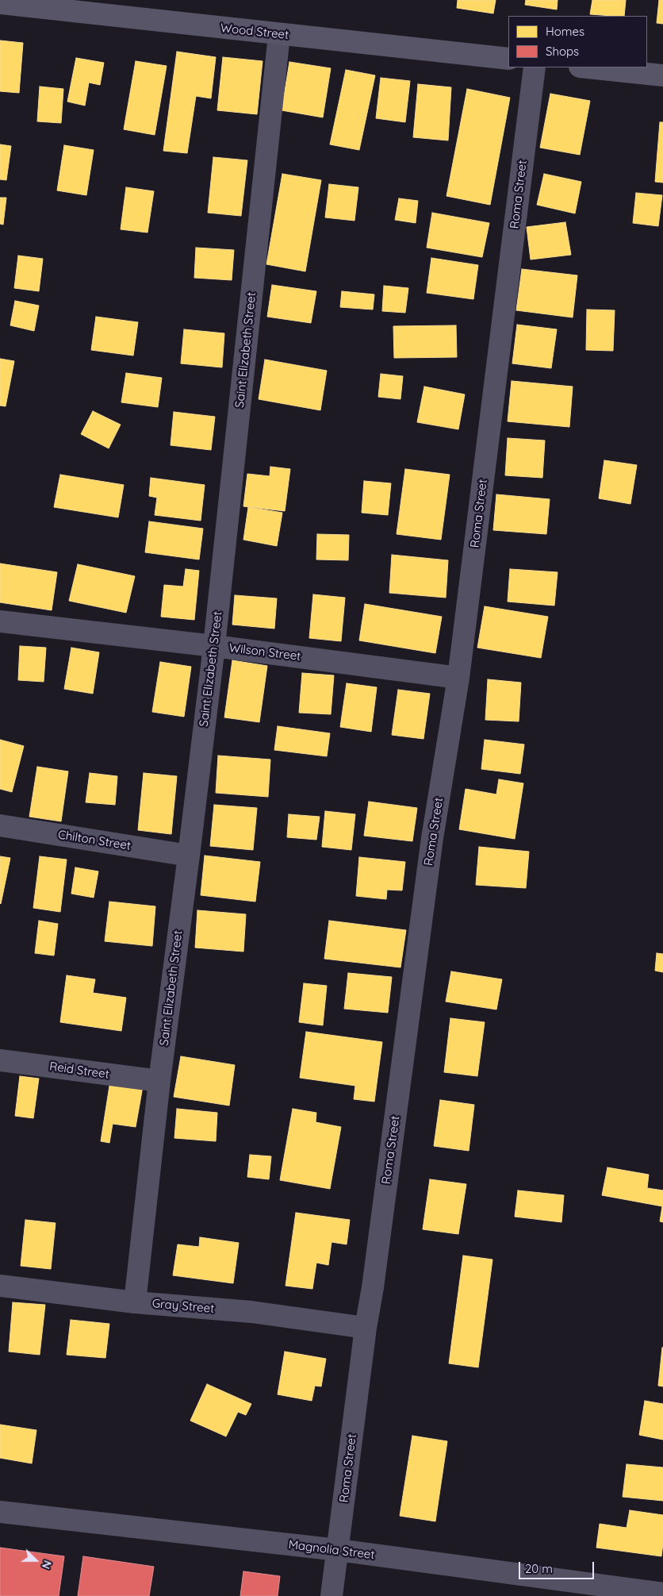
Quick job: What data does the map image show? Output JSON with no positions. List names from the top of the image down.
{
  "streets": {
    "main road": ["Wood Street"],
    "street": [
      "Roma Street",
      "Saint Elizabeth Street",
      "Wilson Street",
      "Chilton Street",
      "Reid Street",
      "Gray Street",
      "Magnolia Street"
    ]
  },
  "crossings": [
    ["Wood Street", "Saint Elizabeth Street"],
    ["Roma Street", "Wilson Street"],
    ["Roma Street", "Gray Street"],
    ["Roma Street", "Magnolia Street"],
    ["Saint Elizabeth Street", "Wilson Street"],
    ["Saint Elizabeth Street", "Chilton Street"],
    ["Saint Elizabeth Street", "Reid Street"],
    ["Saint Elizabeth Street", "Gray Street"]
  ],
  "legend": ["Homes", "Shops"],
  "scale_bar": "20 m",
  "north": "right"
}
